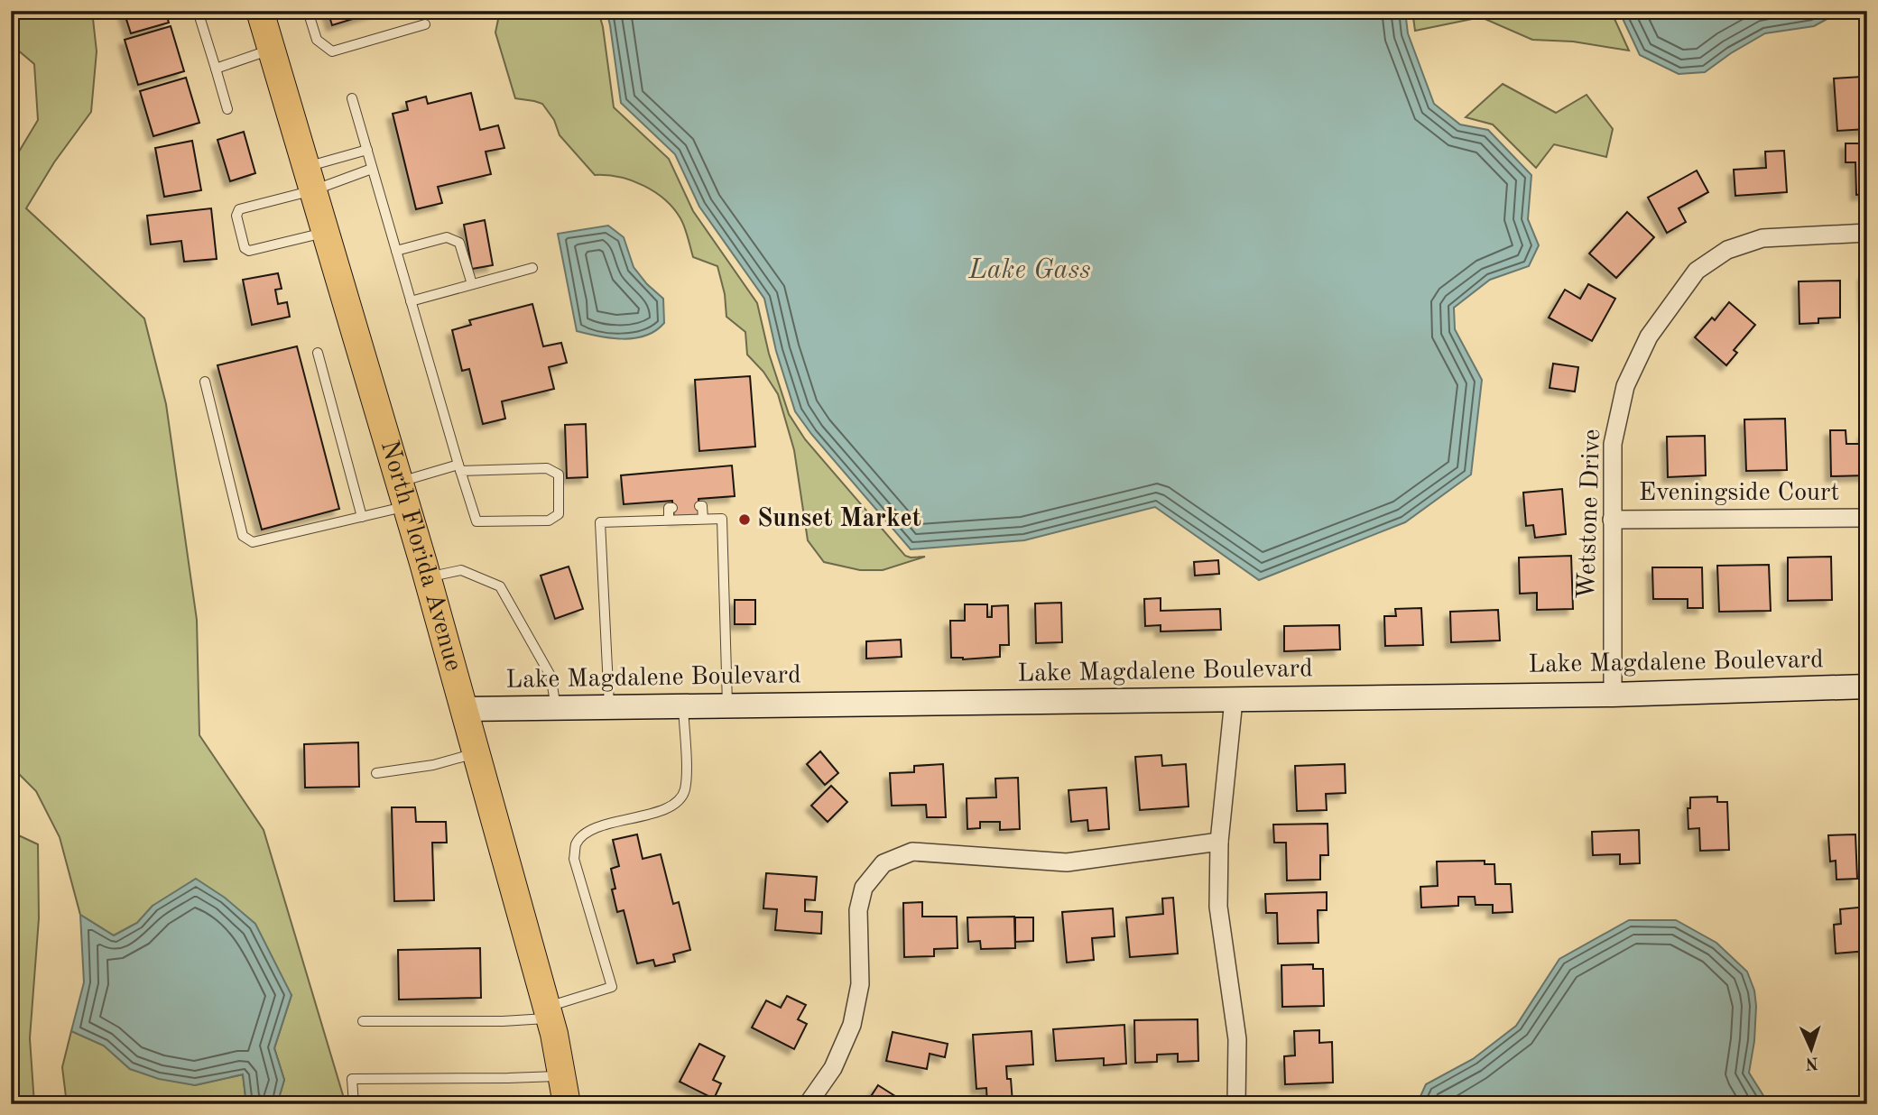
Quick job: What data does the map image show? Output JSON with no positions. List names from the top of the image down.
{
  "streets": {
    "main road": ["North Florida Avenue"],
    "street": ["Eveningside Court", "Wetstone Drive", "Lake Magdalene Boulevard"]
  },
  "crossings": [
    ["Eveningside Court", "Wetstone Drive"],
    ["Wetstone Drive", "Lake Magdalene Boulevard"],
    ["North Florida Avenue", "Lake Magdalene Boulevard"]
  ],
  "water": ["Lake Gass"],
  "places": ["Sunset Market"],
  "north": "bottom"
}
